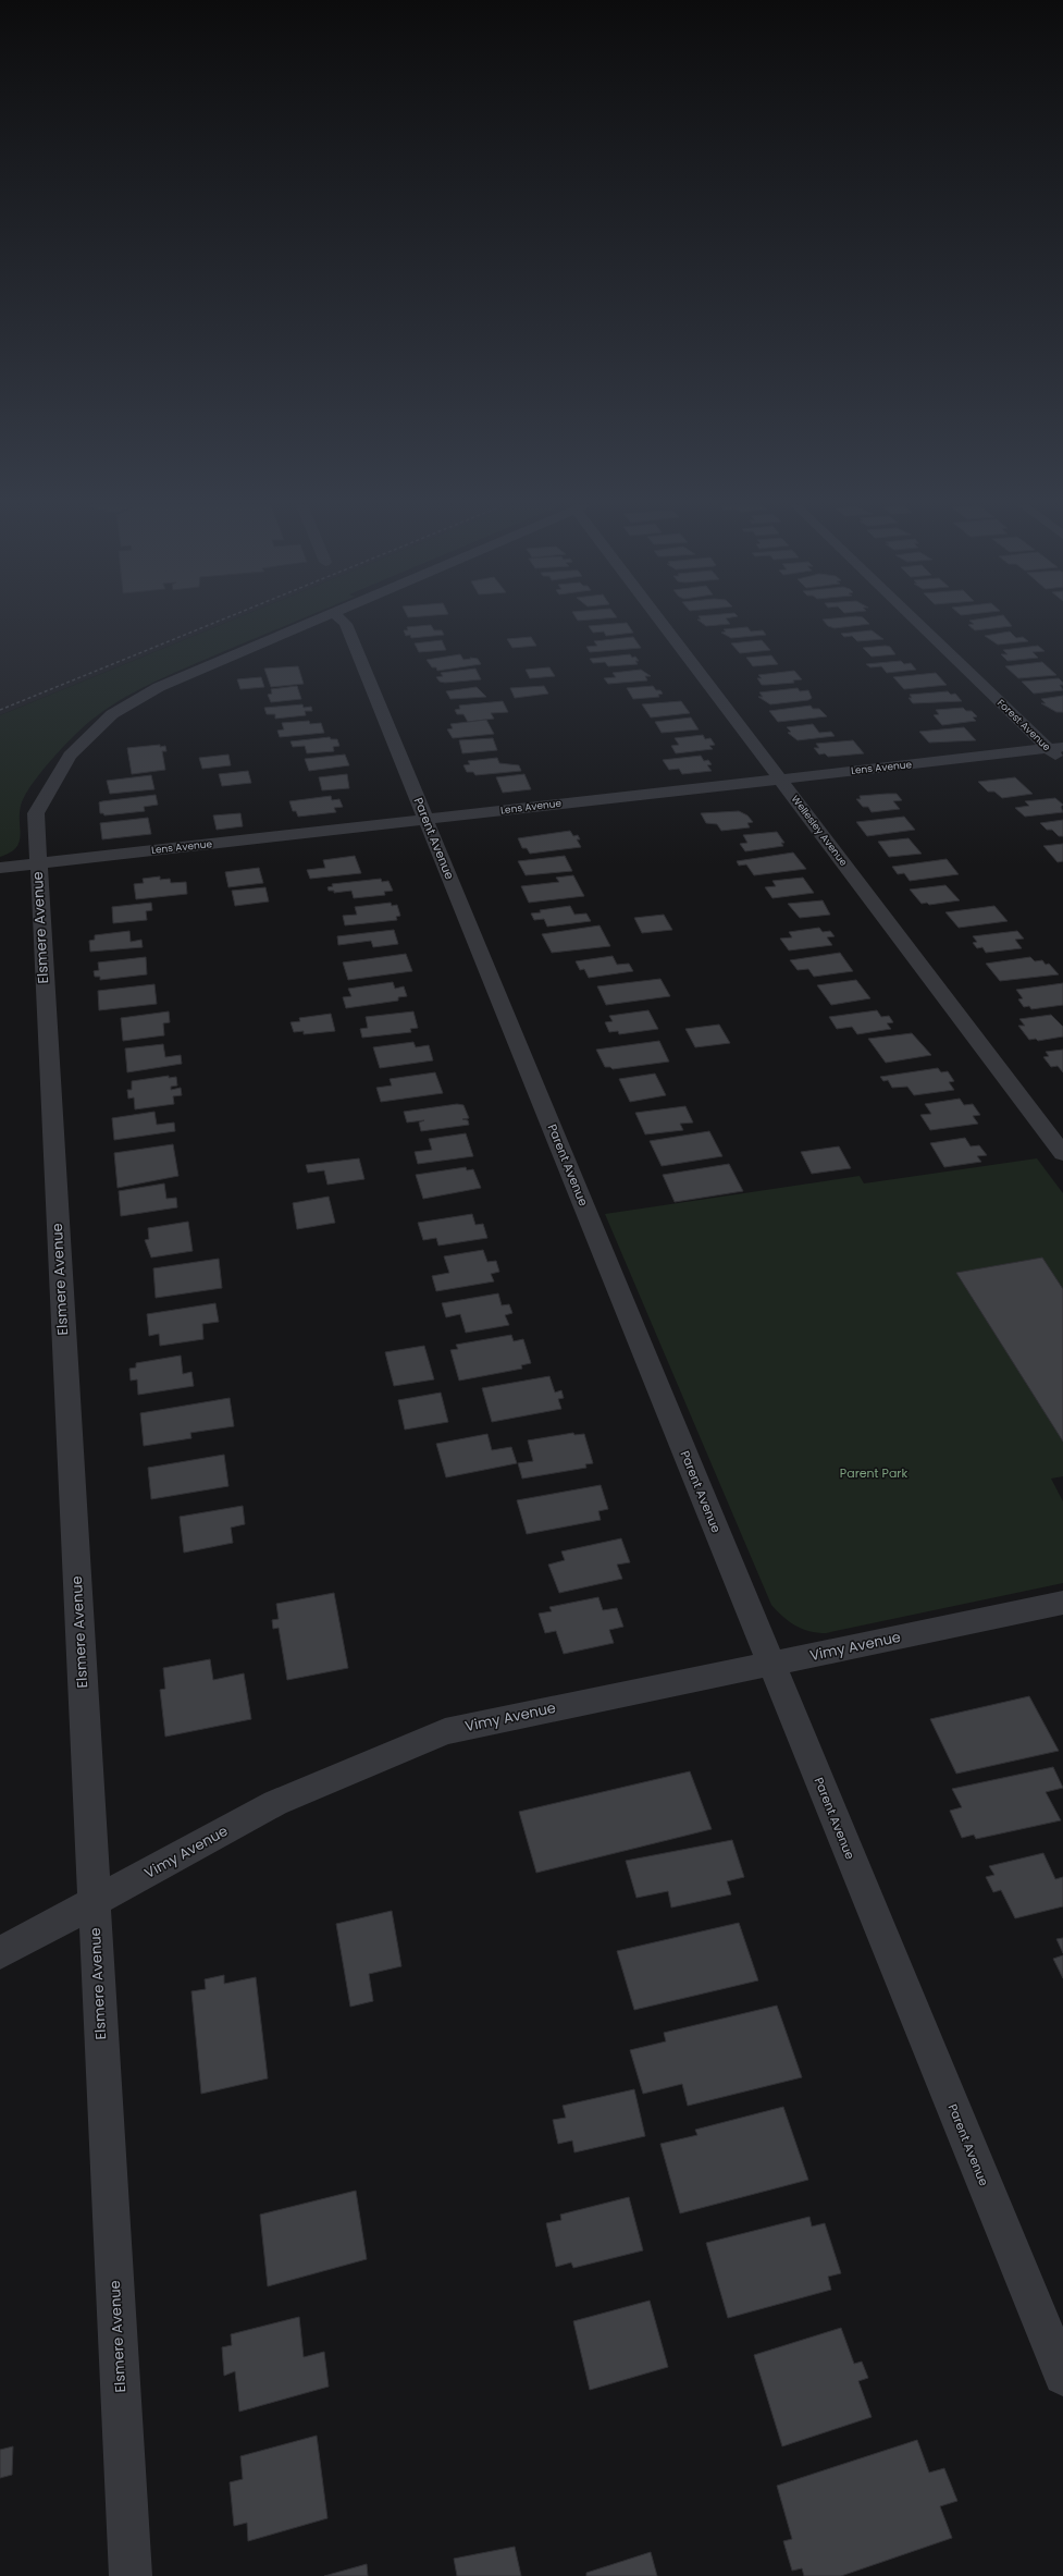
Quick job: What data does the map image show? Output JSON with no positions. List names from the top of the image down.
{
  "streets": {
    "street": [
      "Forest Avenue",
      "Lens Avenue",
      "Wellesley Avenue",
      "Parent Avenue",
      "Elsmere Avenue",
      "Vimy Avenue"
    ]
  },
  "crossings": [
    ["Forest Avenue", "Lens Avenue"],
    ["Lens Avenue", "Wellesley Avenue"],
    ["Lens Avenue", "Parent Avenue"],
    ["Lens Avenue", "Elsmere Avenue"],
    ["Parent Avenue", "Vimy Avenue"],
    ["Elsmere Avenue", "Vimy Avenue"]
  ],
  "parks": ["Parent Park"]
}
